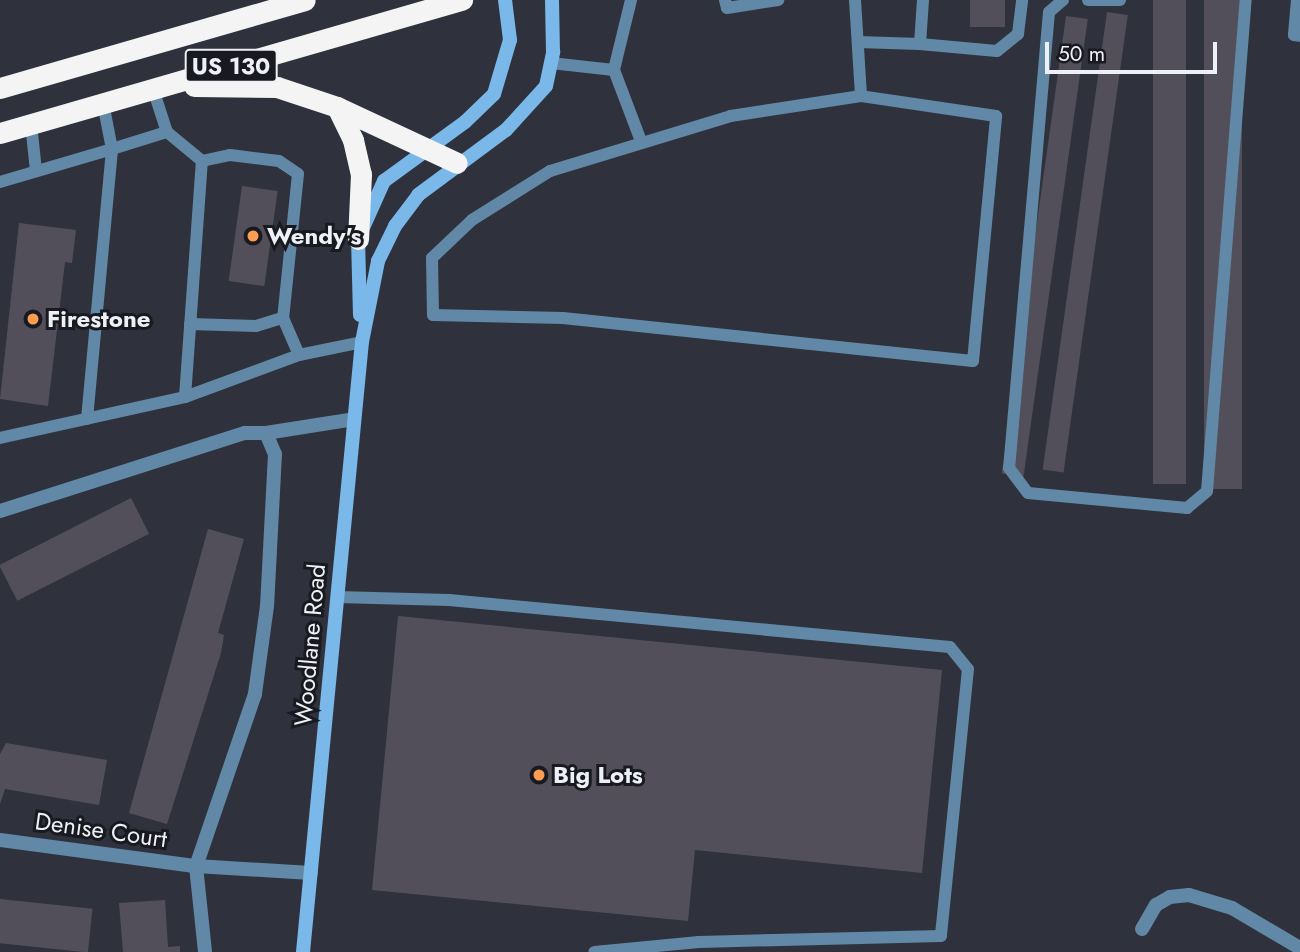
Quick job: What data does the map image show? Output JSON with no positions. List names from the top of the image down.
{
  "streets": {
    "highway": ["US 130"],
    "street": ["Woodlane Road", "Denise Court"]
  },
  "crossings": [
    ["Woodlane Road", "Denise Court"]
  ],
  "places": ["Wendy's", "Firestone", "Big Lots"],
  "scale_bar": "50 m"
}
